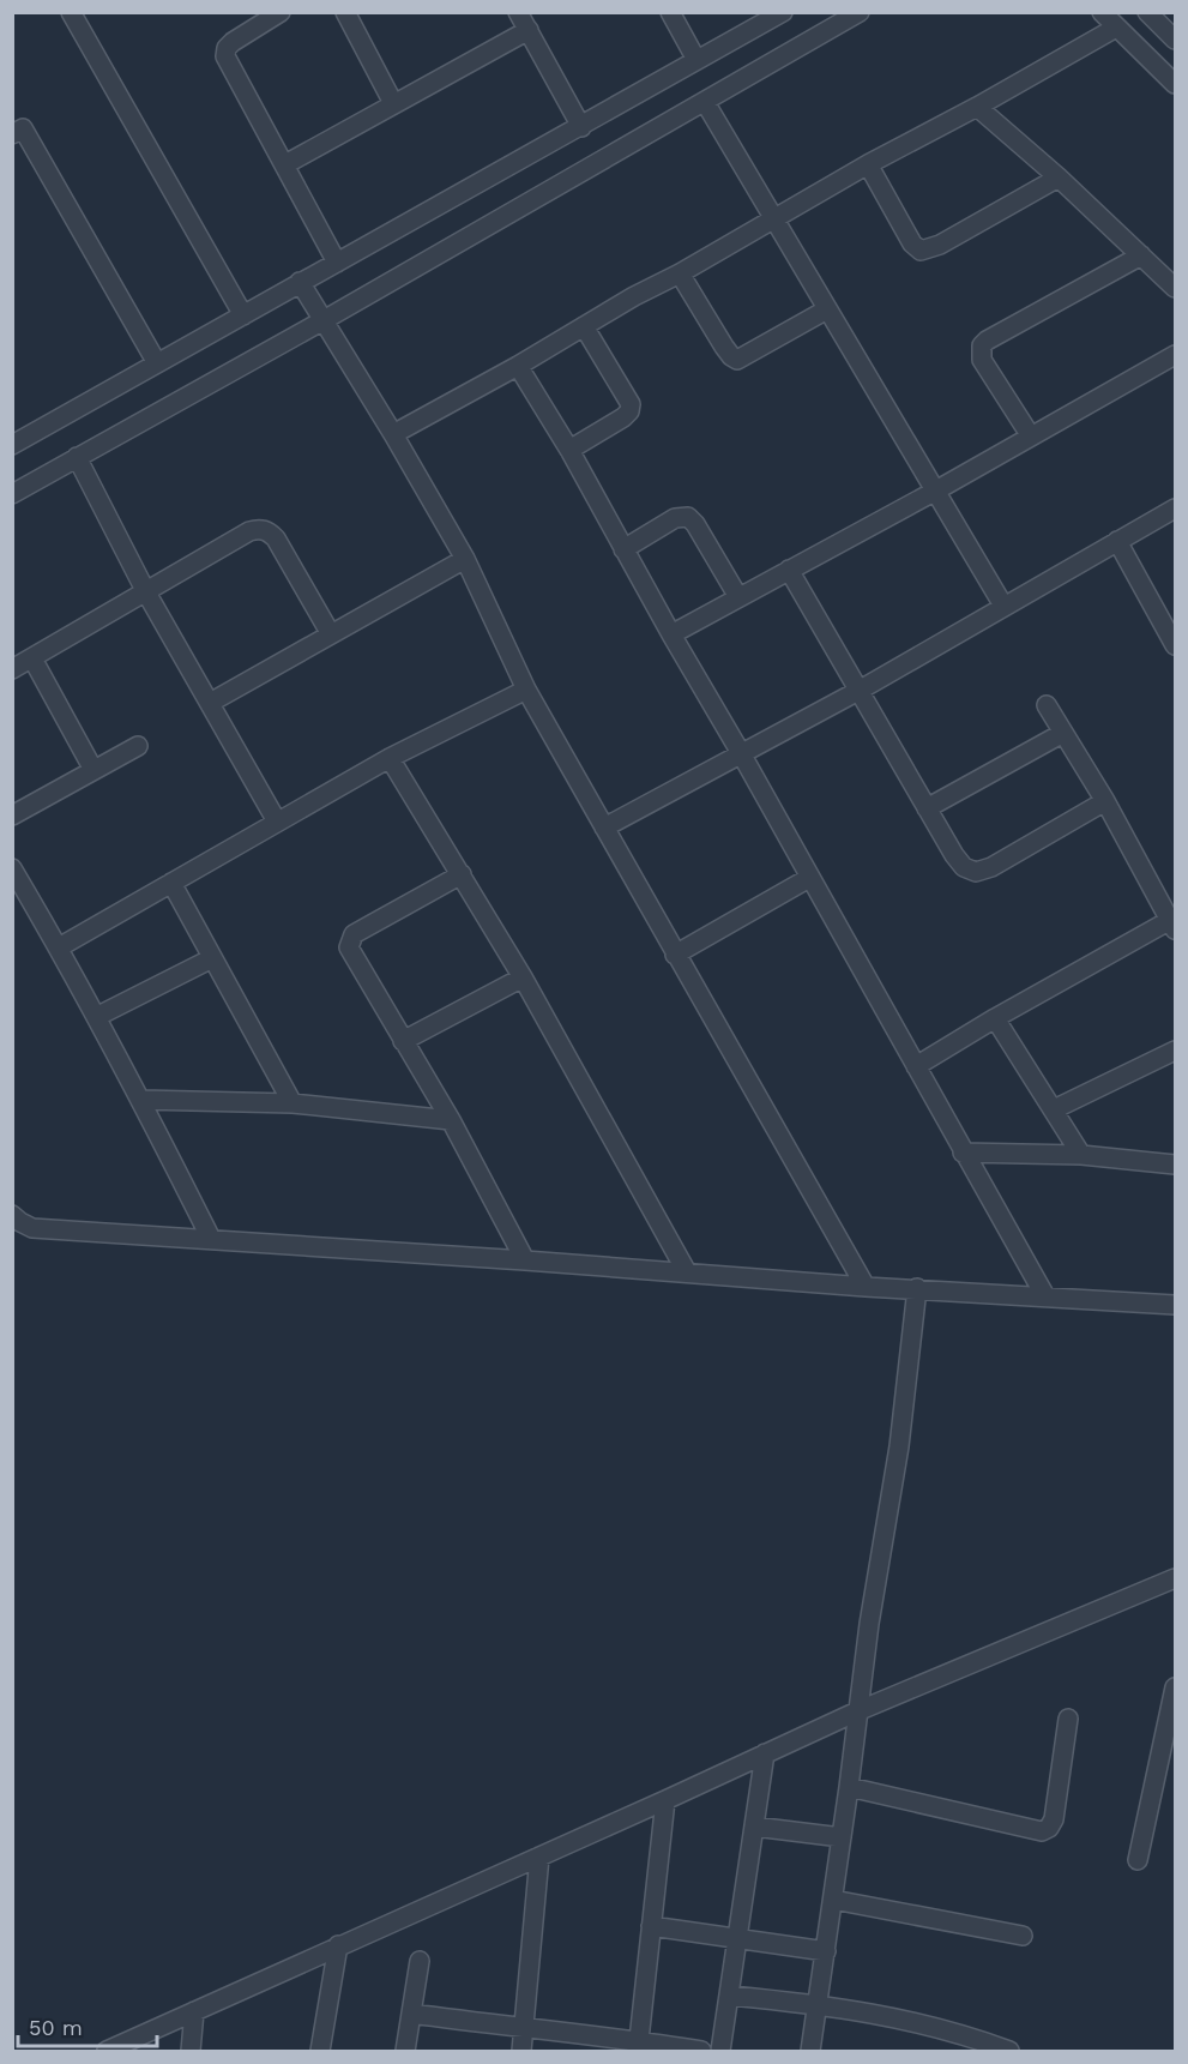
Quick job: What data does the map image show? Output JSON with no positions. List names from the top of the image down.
{
  "scale_bar": "50 m"
}
